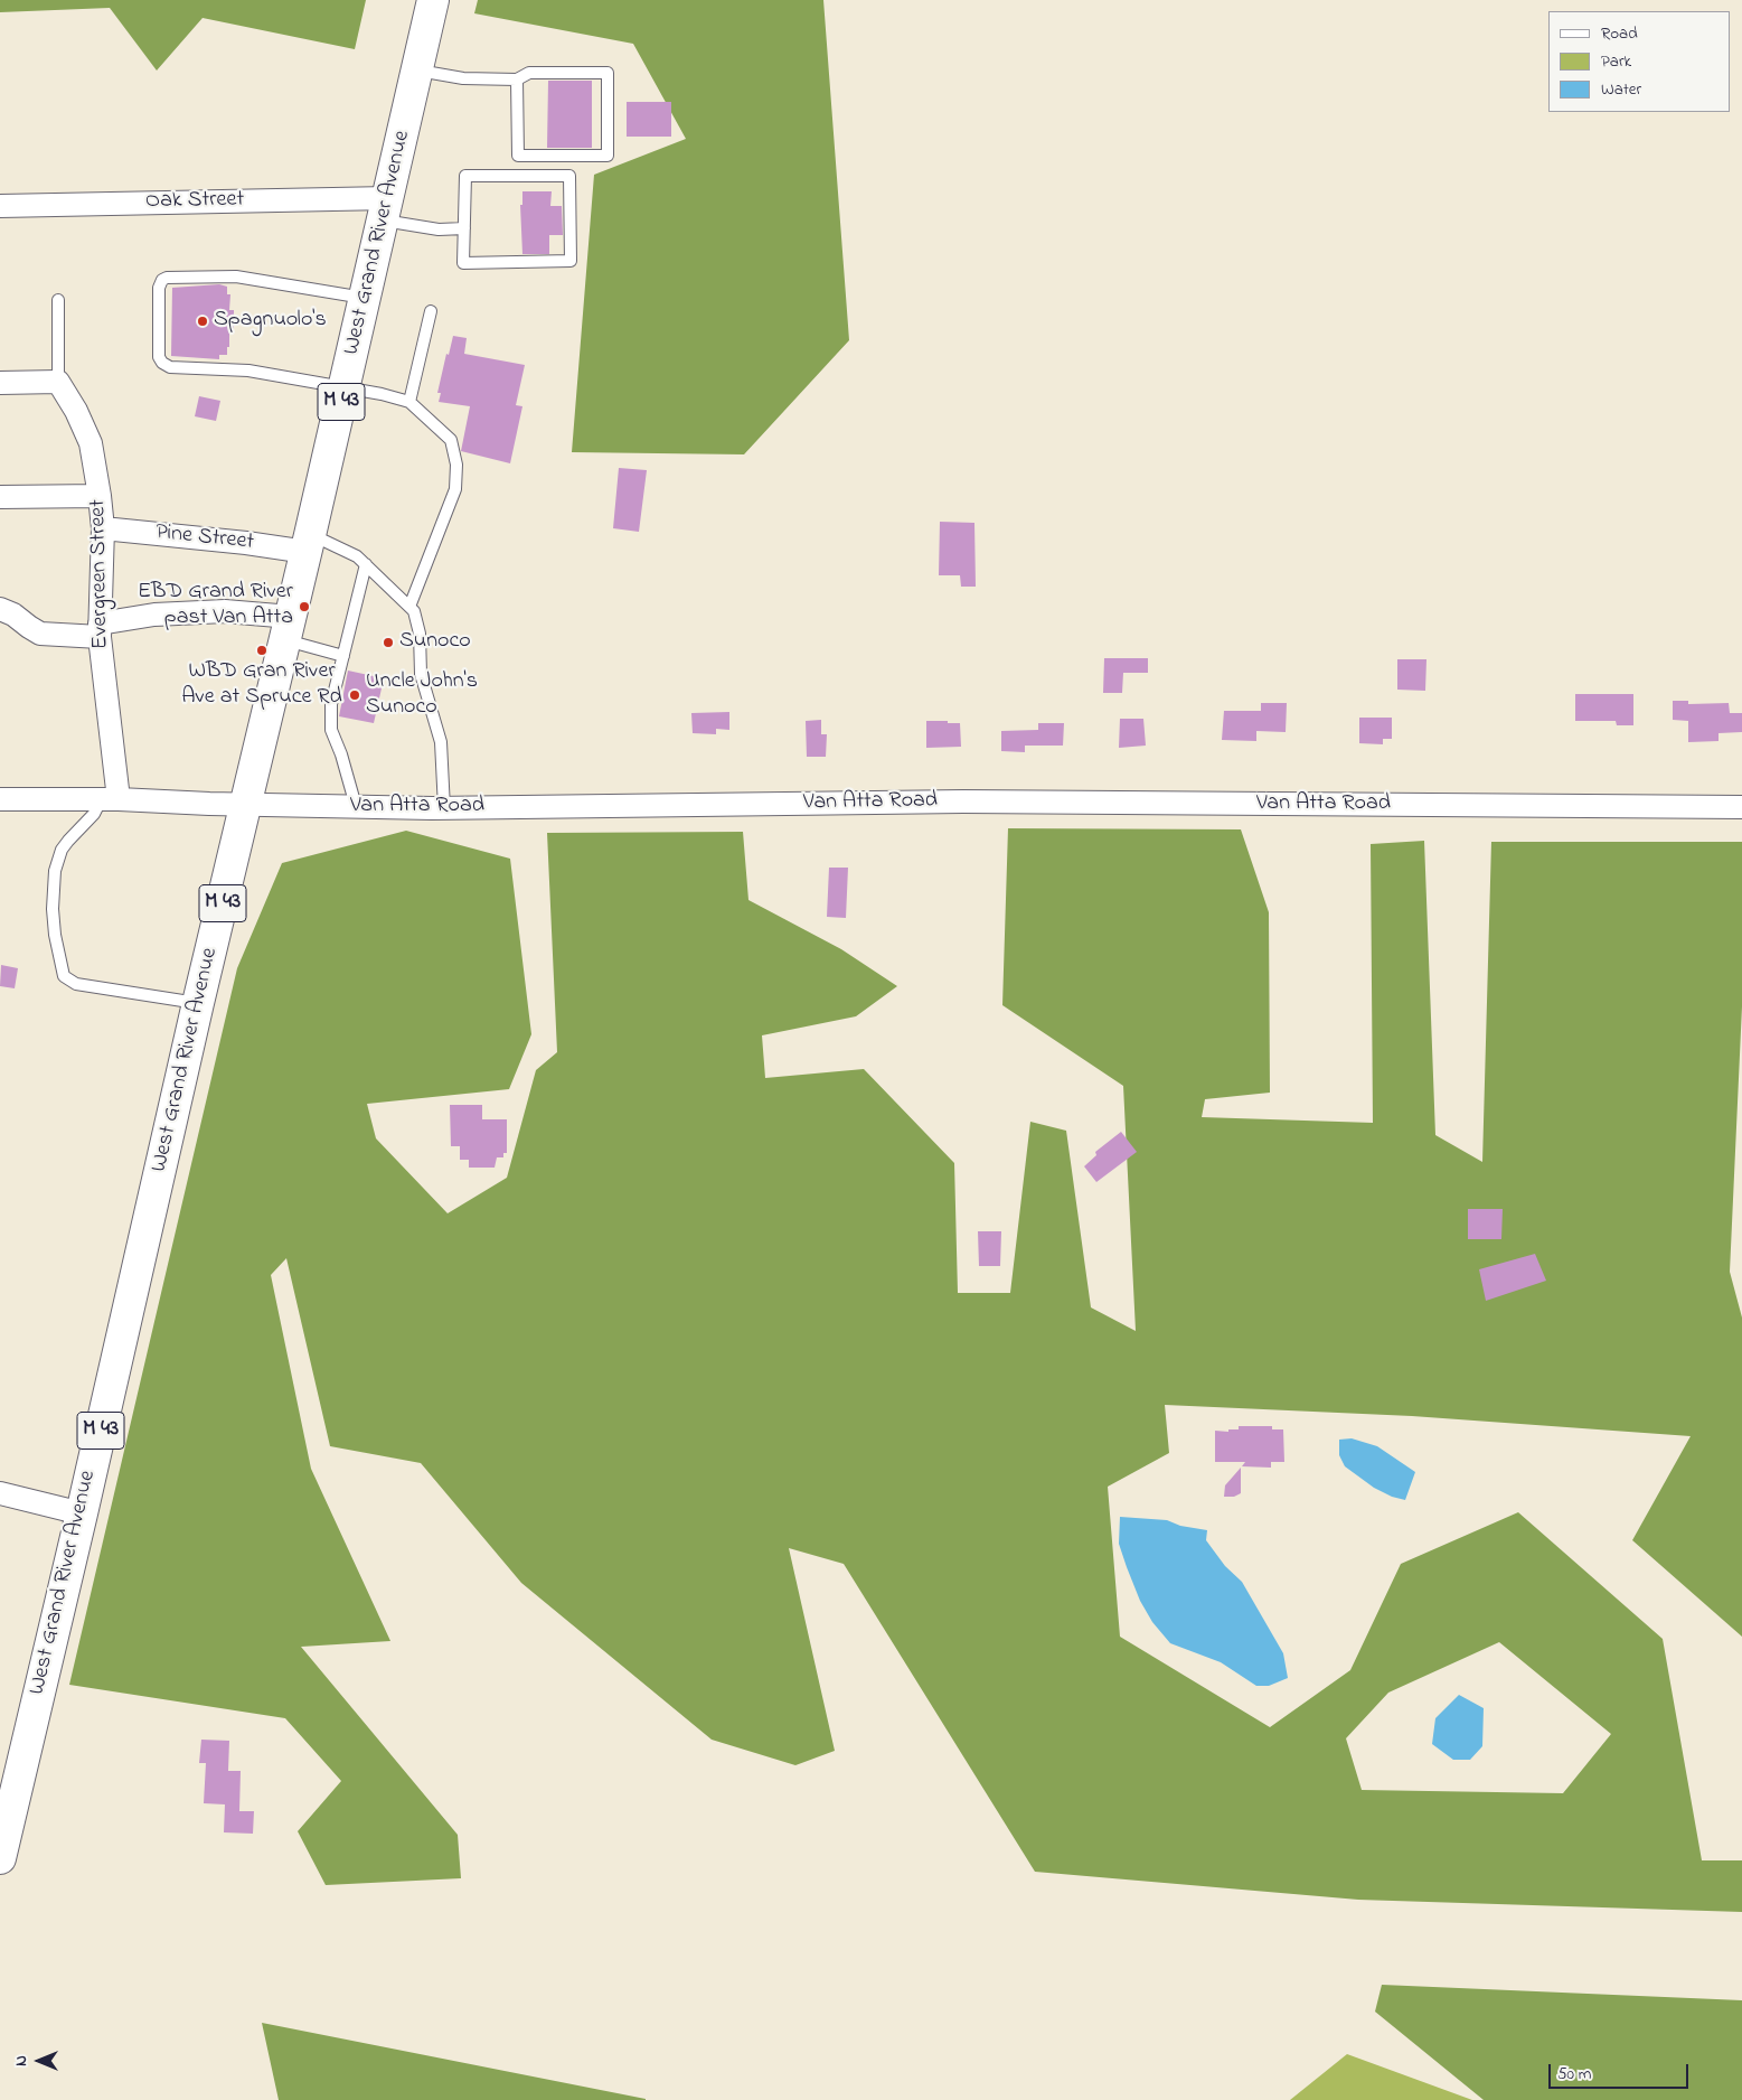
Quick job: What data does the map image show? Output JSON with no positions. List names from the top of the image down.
{
  "streets": {
    "main road": ["West Grand River Avenue", "M 43"],
    "street": [
      "Oak Street",
      "Pine Street",
      "Evergreen Street",
      "Van Atta Road"
    ]
  },
  "crossings": [
    ["Oak Street", "West Grand River Avenue"],
    ["West Grand River Avenue", "Pine Street"],
    ["West Grand River Avenue", "Van Atta Road"],
    ["Pine Street", "Evergreen Street"],
    ["Evergreen Street", "Van Atta Road"]
  ],
  "places": [
    "Spagnuolo's",
    "EBD Grand River past Van Atta",
    "Sunoco",
    "WBD Gran River Ave at Spruce Rd",
    "Uncle John's Sunoco"
  ],
  "legend": ["Road", "Park", "Water"],
  "scale_bar": "50 m",
  "north": "left"
}
